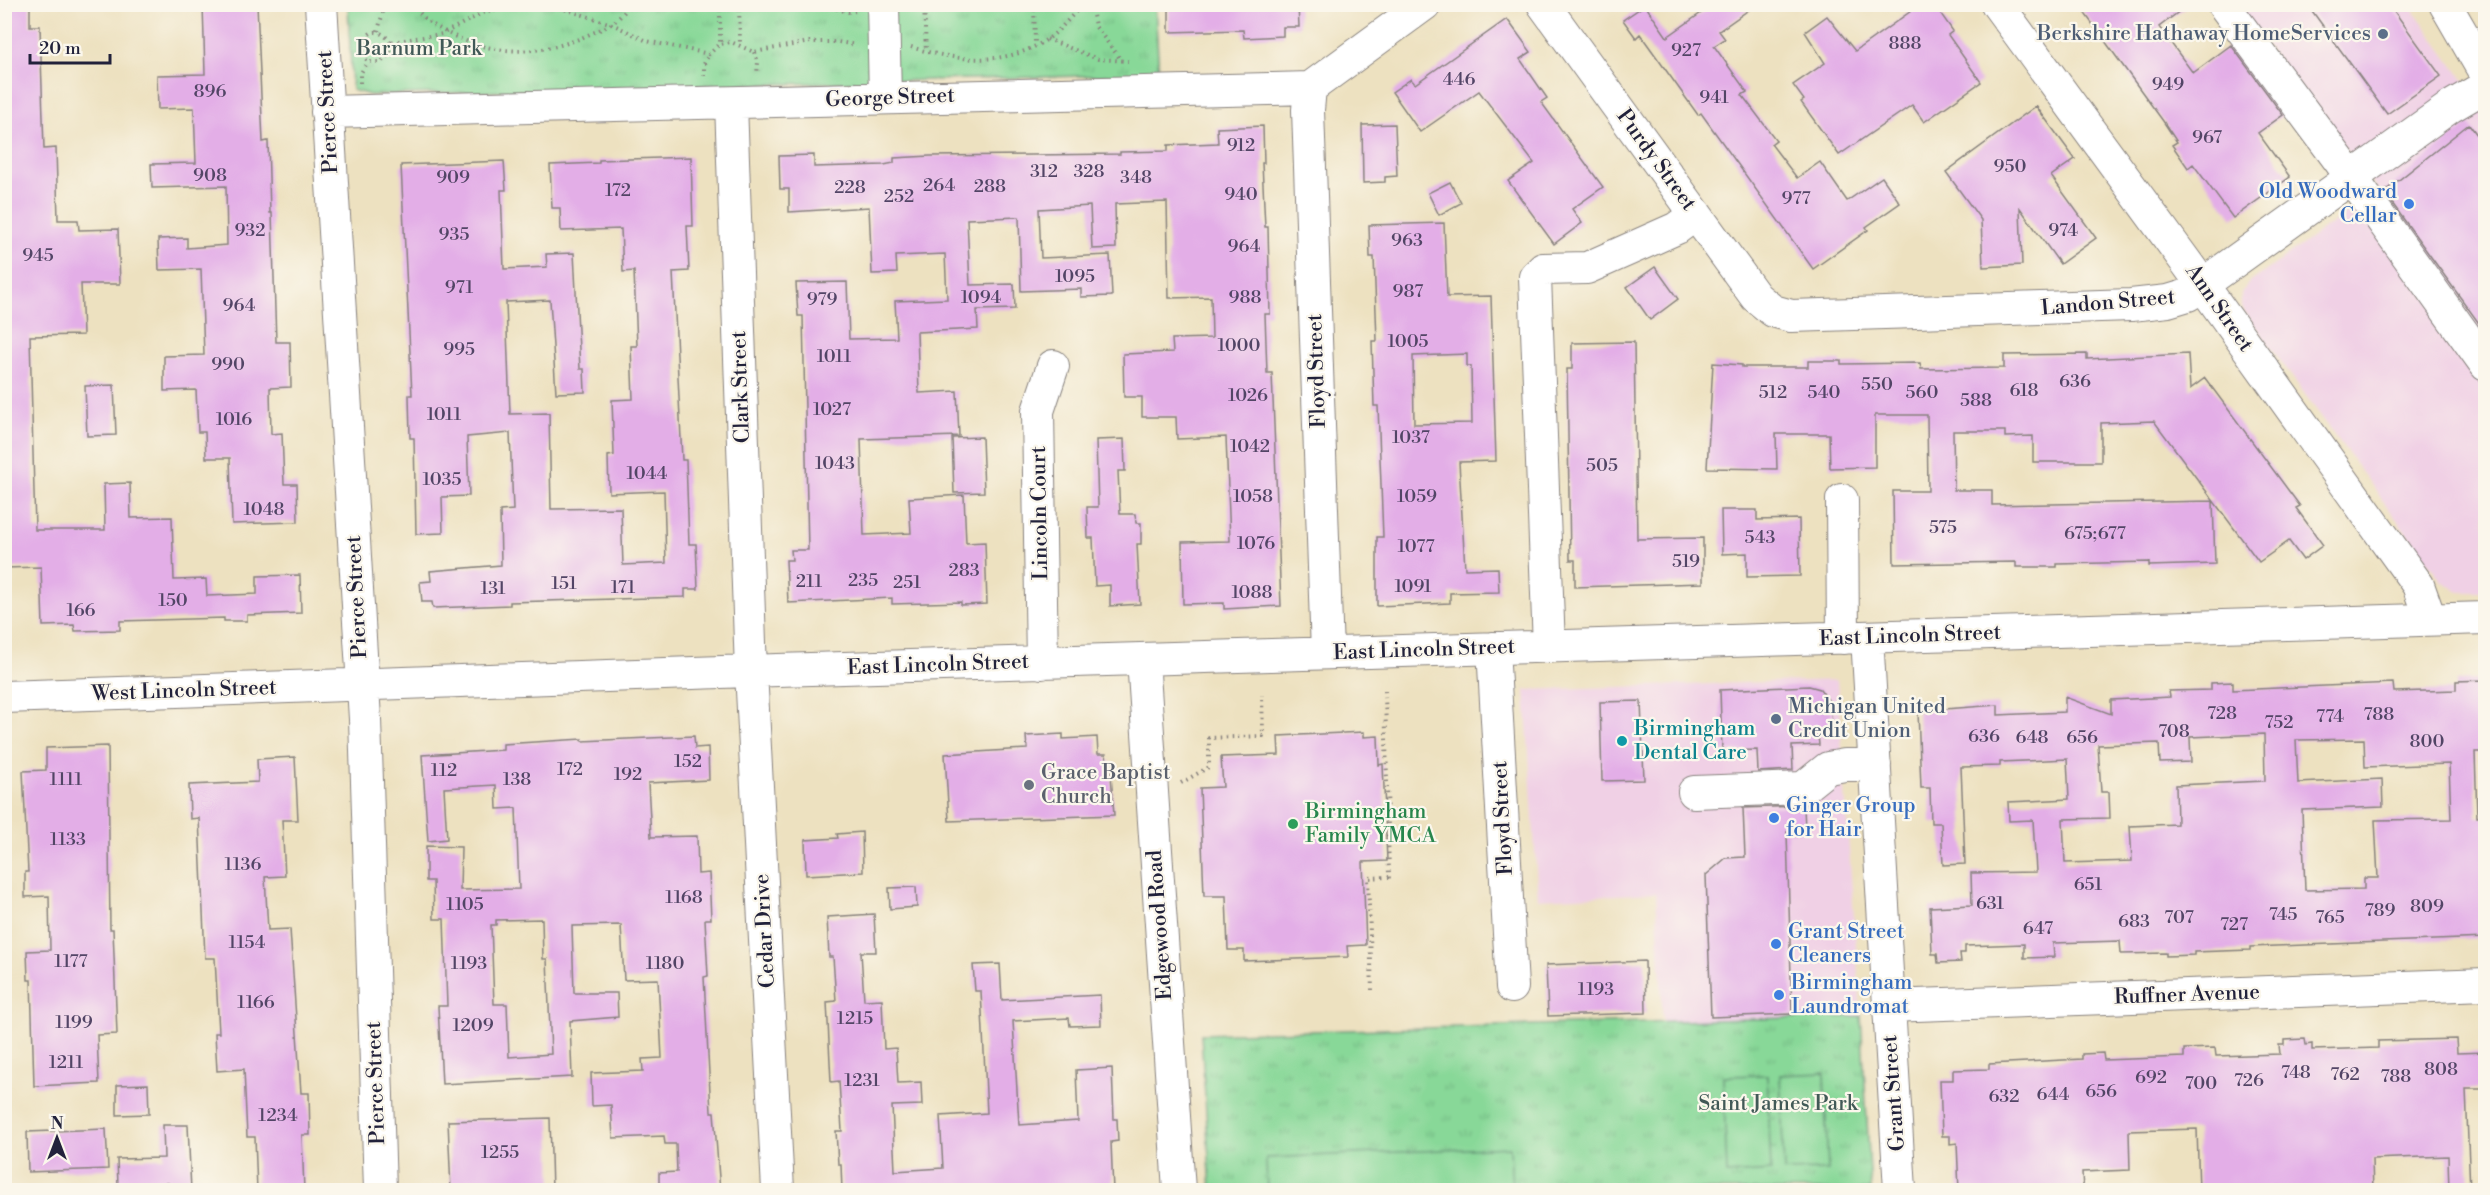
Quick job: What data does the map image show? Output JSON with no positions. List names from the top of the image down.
{
  "streets": {
    "street": [
      "George Street",
      "Pierce Street",
      "Purdy Street",
      "Landon Street",
      "Ann Street",
      "Floyd Street",
      "Clark Street",
      "Lincoln Court",
      "East Lincoln Street",
      "West Lincoln Street",
      "Edgewood Road",
      "Cedar Drive",
      "Ruffner Avenue",
      "Grant Street"
    ]
  },
  "crossings": [
    ["George Street", "Pierce Street"],
    ["George Street", "Floyd Street"],
    ["George Street", "Clark Street"],
    ["Pierce Street", "East Lincoln Street"],
    ["Pierce Street", "West Lincoln Street"],
    ["Purdy Street", "Landon Street"],
    ["Landon Street", "Ann Street"],
    ["Ann Street", "East Lincoln Street"],
    ["Floyd Street", "East Lincoln Street"],
    ["Clark Street", "East Lincoln Street"],
    ["Clark Street", "Cedar Drive"],
    ["Lincoln Court", "East Lincoln Street"],
    ["East Lincoln Street", "West Lincoln Street"],
    ["East Lincoln Street", "Edgewood Road"],
    ["East Lincoln Street", "Cedar Drive"],
    ["East Lincoln Street", "Grant Street"],
    ["Ruffner Avenue", "Grant Street"]
  ],
  "parks": ["Barnum Park", "Saint James Park"],
  "places": [
    "Berkshire Hathaway HomeServices",
    "Old Woodward Cellar",
    "Michigan United Credit Union",
    "Birmingham Dental Care",
    "Grace Baptist Church",
    "Ginger Group for Hair",
    "Birmingham Family YMCA",
    "Grant Street Cleaners",
    "Birmingham Laundromat"
  ],
  "house_numbers": [
    "888",
    "927",
    "446",
    "949",
    "896",
    "941",
    "967",
    "912",
    "950",
    "312",
    "328",
    "908",
    "909",
    "348",
    "264",
    "288",
    "228",
    "172",
    "940",
    "252",
    "977",
    "932",
    "974",
    "935",
    "963",
    "964",
    "945",
    "1095",
    "971",
    "987",
    "1094",
    "988",
    "979",
    "964",
    "1005",
    "1000",
    "995",
    "1011",
    "990",
    "636",
    "550",
    "618",
    "512",
    "540",
    "560",
    "1026",
    "588",
    "1027",
    "1011",
    "1016",
    "1037",
    "1042",
    "1043",
    "505",
    "1044",
    "1035",
    "1058",
    "1059",
    "1048",
    "575",
    "675;677",
    "543",
    "1076",
    "1077",
    "519",
    "283",
    "235",
    "211",
    "251",
    "151",
    "1091",
    "171",
    "131",
    "1088",
    "150",
    "166",
    "728",
    "788",
    "774",
    "752",
    "708",
    "636",
    "648",
    "656",
    "800",
    "152",
    "172",
    "112",
    "192",
    "1111",
    "138",
    "1133",
    "1136",
    "651",
    "1168",
    "631",
    "1105",
    "809",
    "789",
    "745",
    "707",
    "765",
    "683",
    "727",
    "647",
    "1154",
    "1177",
    "1193",
    "1180",
    "1193",
    "1166",
    "1215",
    "1199",
    "1209",
    "1211",
    "808",
    "748",
    "762",
    "788",
    "692",
    "1231",
    "726",
    "700",
    "656",
    "644",
    "632",
    "1234",
    "1255"
  ],
  "scale_bar": "20 m",
  "north": "top"
}
